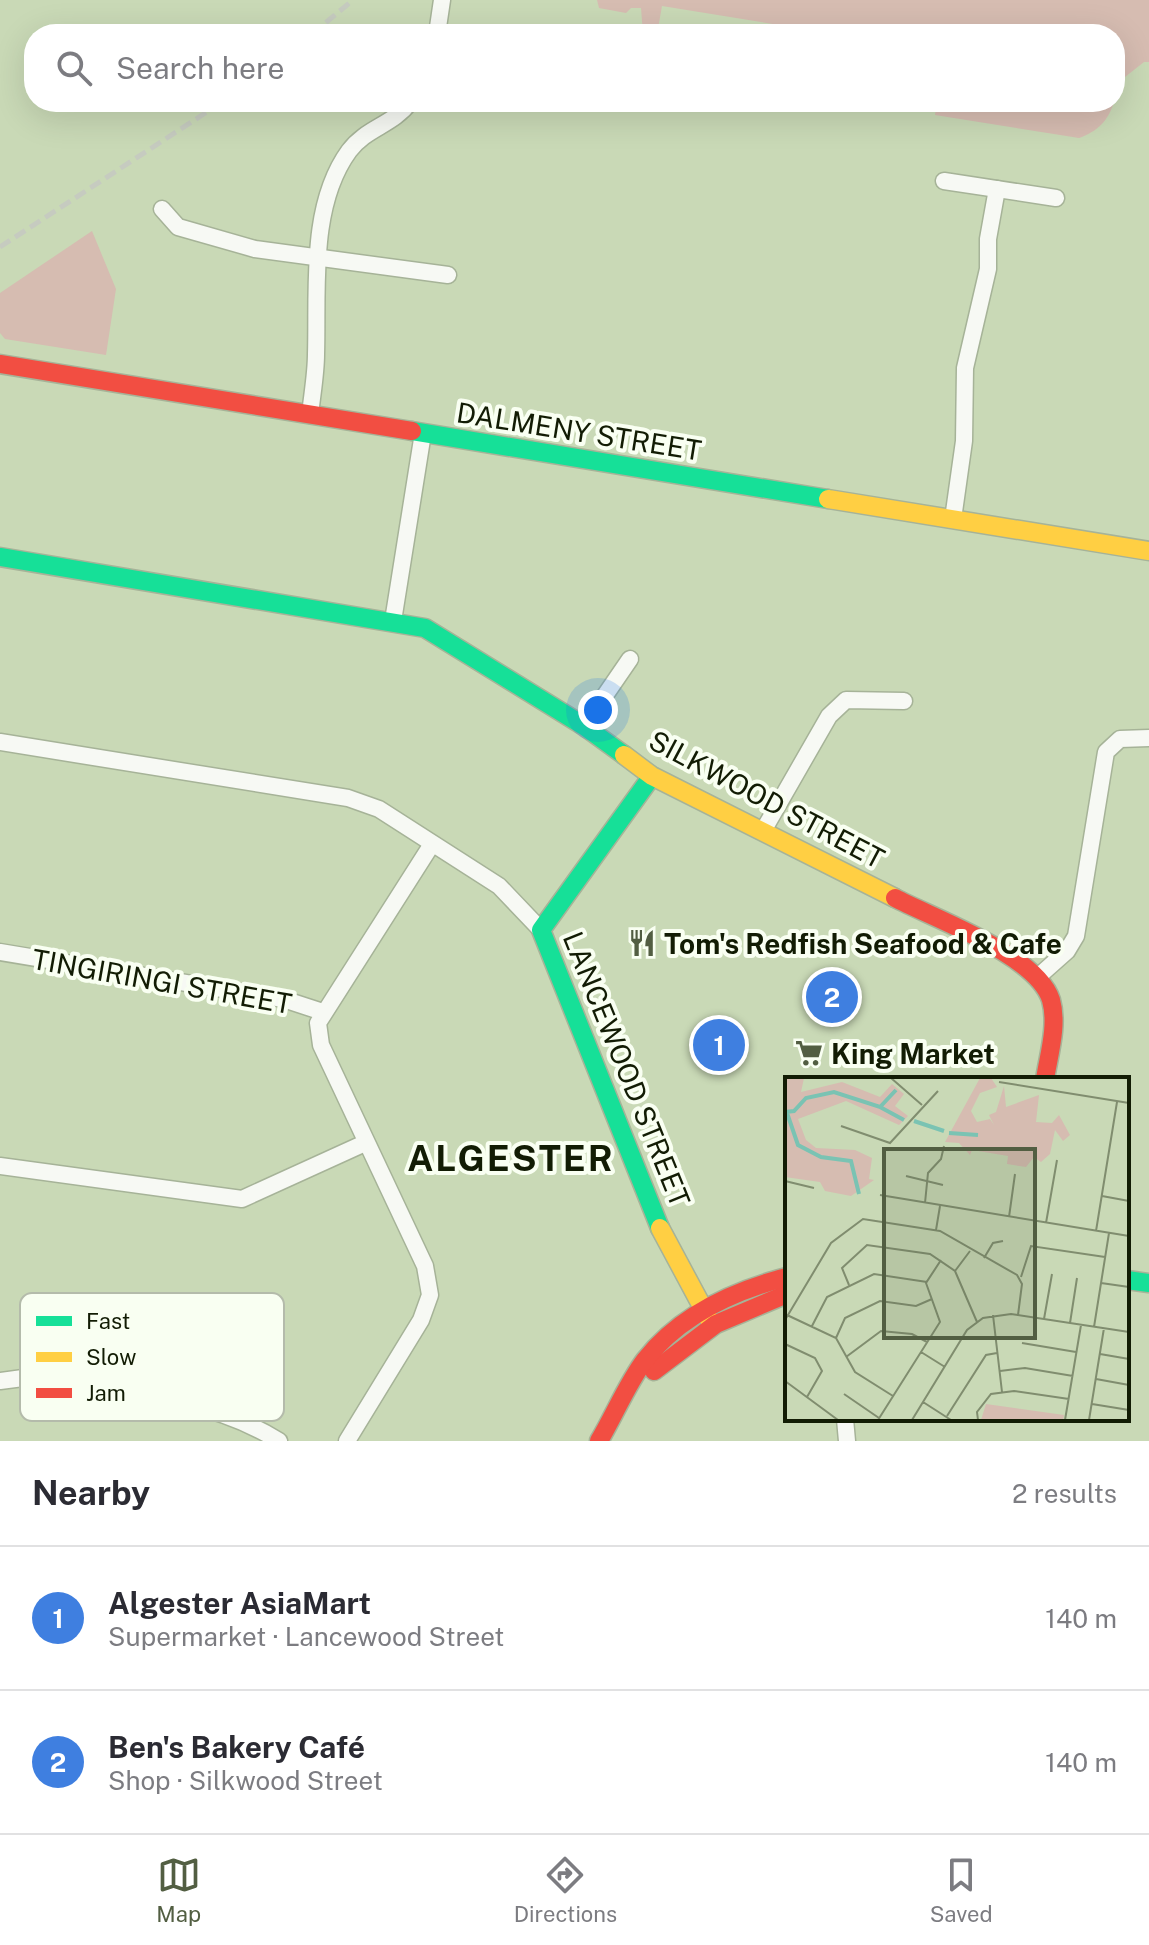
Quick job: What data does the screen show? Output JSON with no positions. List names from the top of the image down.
{
  "streets": {
    "street": [
      "DALMENY STREET",
      "SILKWOOD STREET",
      "TINGIRINGI STREET",
      "LANCEWOOD STREET"
    ]
  },
  "districts": ["ALGESTER"],
  "places": {
    "restaurant": ["Tom's Redfish Seafood & Cafe"],
    "supermarket": ["King Market"]
  },
  "legend": ["Fast", "Slow", "Jam"],
  "page": {
    "search": "Search here",
    "pins": ["2", "1"],
    "heading": ["Nearby", "2 results"],
    "list": [
      {
        "mark": "1",
        "name": "Algester AsiaMart",
        "note": "Supermarket · Lancewood Street",
        "value": "140 m"
      },
      {
        "mark": "2",
        "name": "Ben's Bakery Café",
        "note": "Shop · Silkwood Street",
        "value": "140 m"
      }
    ],
    "nav": ["Map", "Directions", "Saved"]
  }
}
